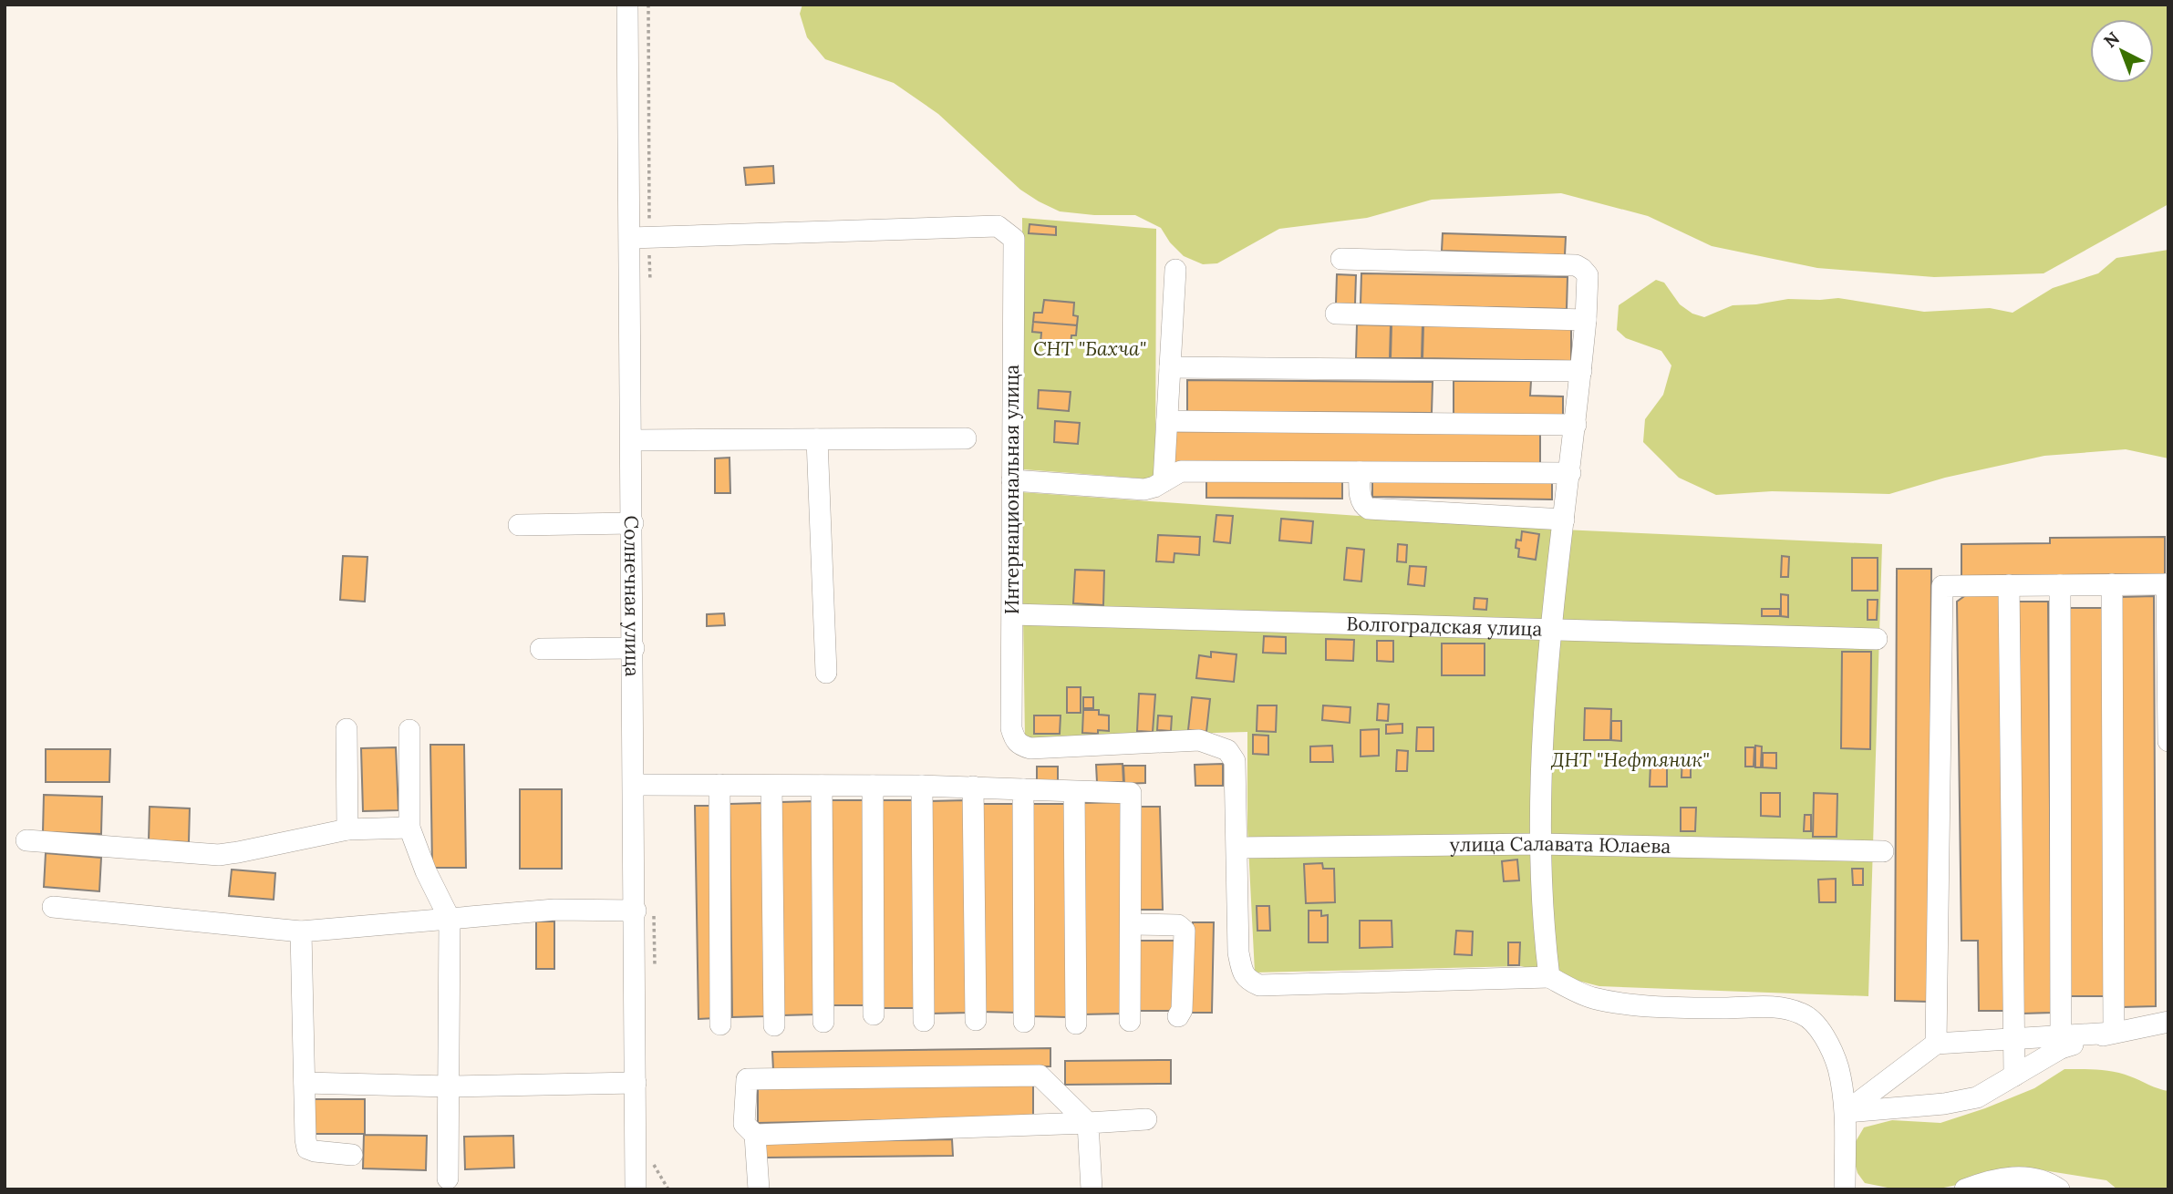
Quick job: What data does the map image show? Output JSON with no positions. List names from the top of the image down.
{
  "streets": {
    "street": [
      "Интернациональная улица",
      "Солнечная улица",
      "Волгоградская улица",
      "улица Салавата Юлаева"
    ]
  },
  "crossings": [
    ["Интернациональная улица", "Солнечная улица"],
    ["Интернациональная улица", "Волгоградская улица"],
    ["Интернациональная улица", "улица Салавата Юлаева"]
  ],
  "parks": ["СНТ \"Бахча\"", "ДНТ \"Нефтяник\""],
  "north": "top left"
}
